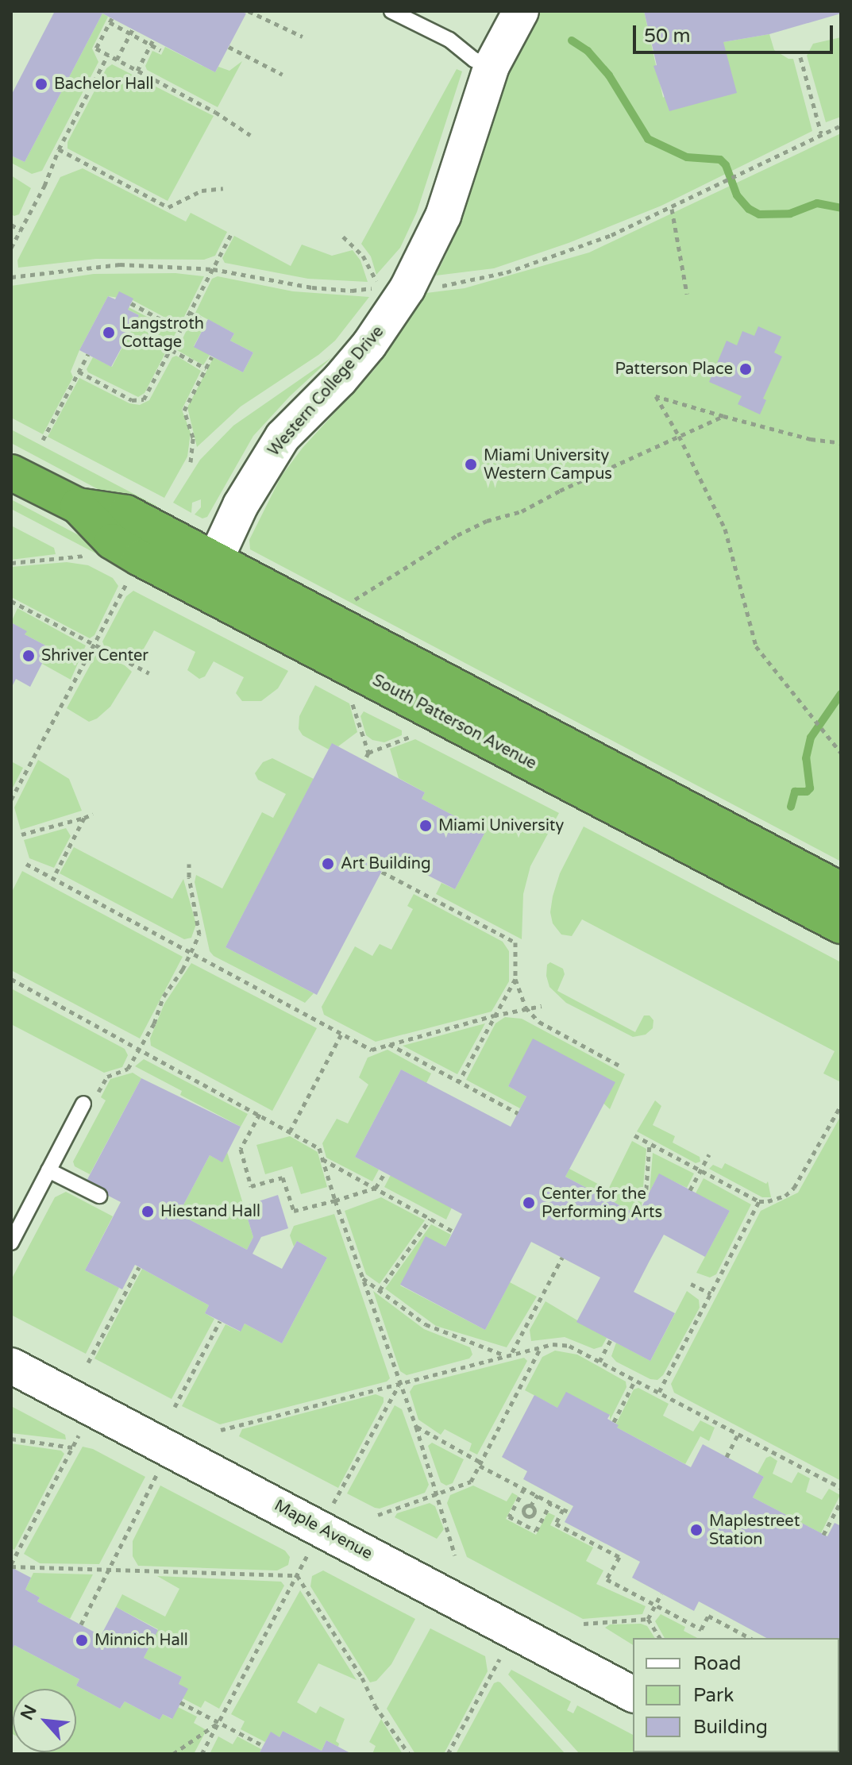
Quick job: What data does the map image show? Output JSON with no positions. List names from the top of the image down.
{
  "streets": {
    "highway": ["South Patterson Avenue"],
    "street": ["Western College Drive", "Maple Avenue"]
  },
  "crossings": [
    ["Western College Drive", "South Patterson Avenue"]
  ],
  "places": [
    "Bachelor Hall",
    "Langstroth Cottage",
    "Patterson Place",
    "Miami University Western Campus",
    "Shriver Center",
    "Miami University",
    "Art Building",
    "Center for the Performing Arts",
    "Hiestand Hall",
    "Maplestreet Station",
    "Minnich Hall"
  ],
  "legend": ["Road", "Park", "Building"],
  "scale_bar": "50 m",
  "north": "top left"
}
